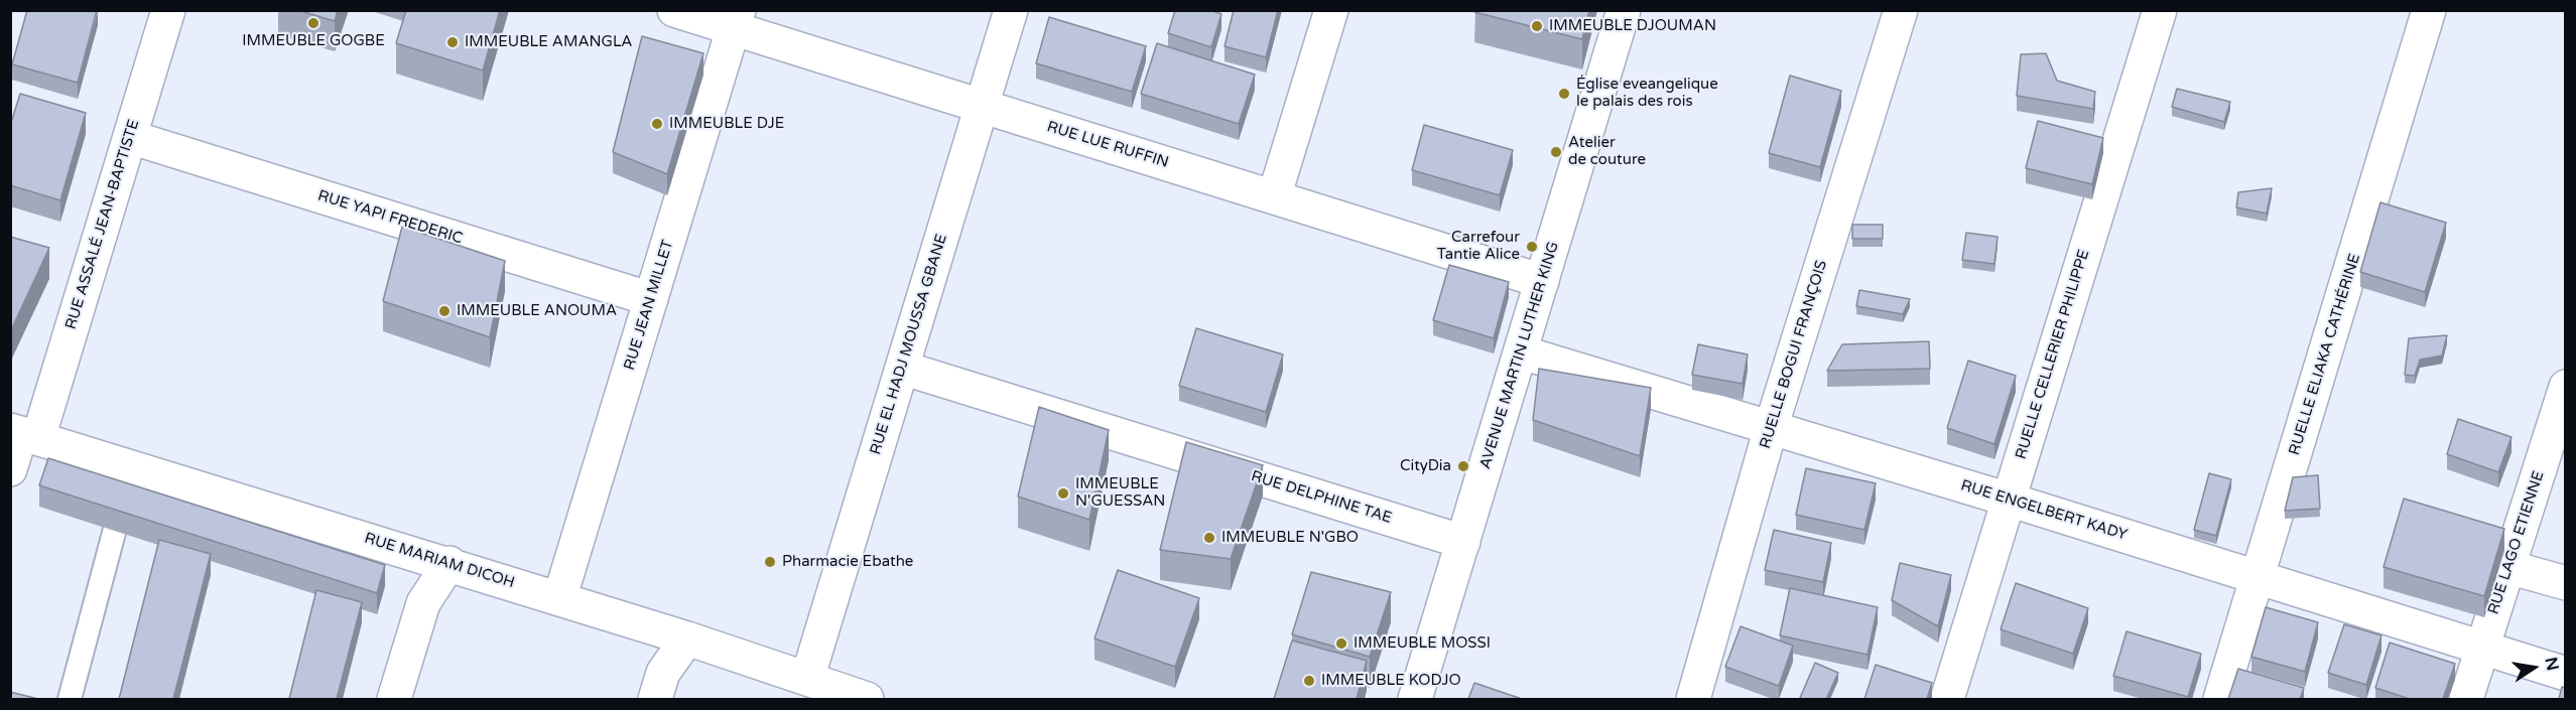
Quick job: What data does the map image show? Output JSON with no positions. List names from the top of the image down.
{
  "streets": {
    "street": [
      "RUE LUE RUFFIN",
      "RUE YAPI FREDERIC",
      "RUE ASSALÉ JEAN-BAPTISTE",
      "RUE JEAN MILLET",
      "RUE EL HADJ MOUSSA GBANE",
      "RUELLE BOGUI FRANÇOIS",
      "RUELLE CELLERIER PHILIPPE",
      "RUELLE ELIAKA CATHÉRINE",
      "AVENUE MARTIN LUTHER KING",
      "RUE DELPHINE TAE",
      "RUE ENGELBERT KADY",
      "RUE LAGO ETIENNE",
      "RUE MARIAM DICOH"
    ]
  },
  "crossings": [
    ["RUE LUE RUFFIN", "RUE JEAN MILLET"],
    ["RUE LUE RUFFIN", "RUE EL HADJ MOUSSA GBANE"],
    ["RUE LUE RUFFIN", "AVENUE MARTIN LUTHER KING"],
    ["RUE YAPI FREDERIC", "RUE ASSALÉ JEAN-BAPTISTE"],
    ["RUE YAPI FREDERIC", "RUE JEAN MILLET"],
    ["RUE ASSALÉ JEAN-BAPTISTE", "RUE MARIAM DICOH"],
    ["RUE JEAN MILLET", "RUE MARIAM DICOH"],
    ["RUE EL HADJ MOUSSA GBANE", "RUE DELPHINE TAE"],
    ["RUE EL HADJ MOUSSA GBANE", "RUE MARIAM DICOH"],
    ["RUELLE BOGUI FRANÇOIS", "RUE ENGELBERT KADY"],
    ["RUELLE CELLERIER PHILIPPE", "RUE ENGELBERT KADY"],
    ["RUELLE ELIAKA CATHÉRINE", "RUE ENGELBERT KADY"],
    ["AVENUE MARTIN LUTHER KING", "RUE DELPHINE TAE"],
    ["AVENUE MARTIN LUTHER KING", "RUE ENGELBERT KADY"],
    ["RUE ENGELBERT KADY", "RUE LAGO ETIENNE"]
  ],
  "places": [
    "IMMEUBLE GOGBE",
    "IMMEUBLE DJOUMAN",
    "IMMEUBLE AMANGLA",
    "Église eveangelique le palais des rois",
    "IMMEUBLE DJE",
    "Atelier de couture",
    "Carrefour Tantie Alice",
    "IMMEUBLE ANOUMA",
    "CityDia",
    "IMMEUBLE N'GUESSAN",
    "IMMEUBLE N'GBO",
    "Pharmacie Ebathe",
    "IMMEUBLE MOSSI",
    "IMMEUBLE KODJO"
  ],
  "north": "right"
}
